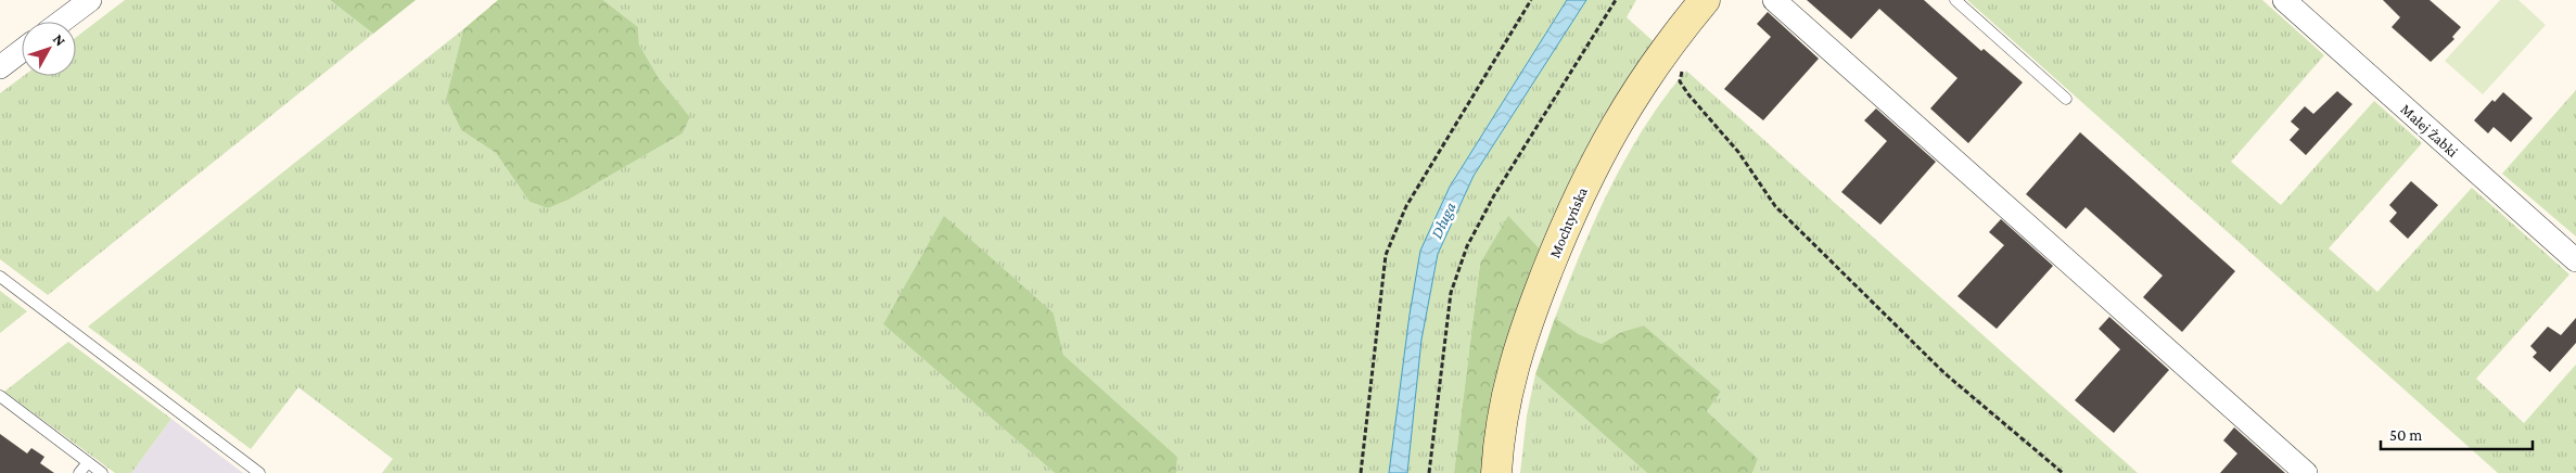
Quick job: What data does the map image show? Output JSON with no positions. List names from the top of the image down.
{
  "streets": {
    "street": ["Małej Żabki", "Mochtyńska"]
  },
  "water": ["Długa"],
  "scale_bar": "50 m",
  "north": "top right"
}
